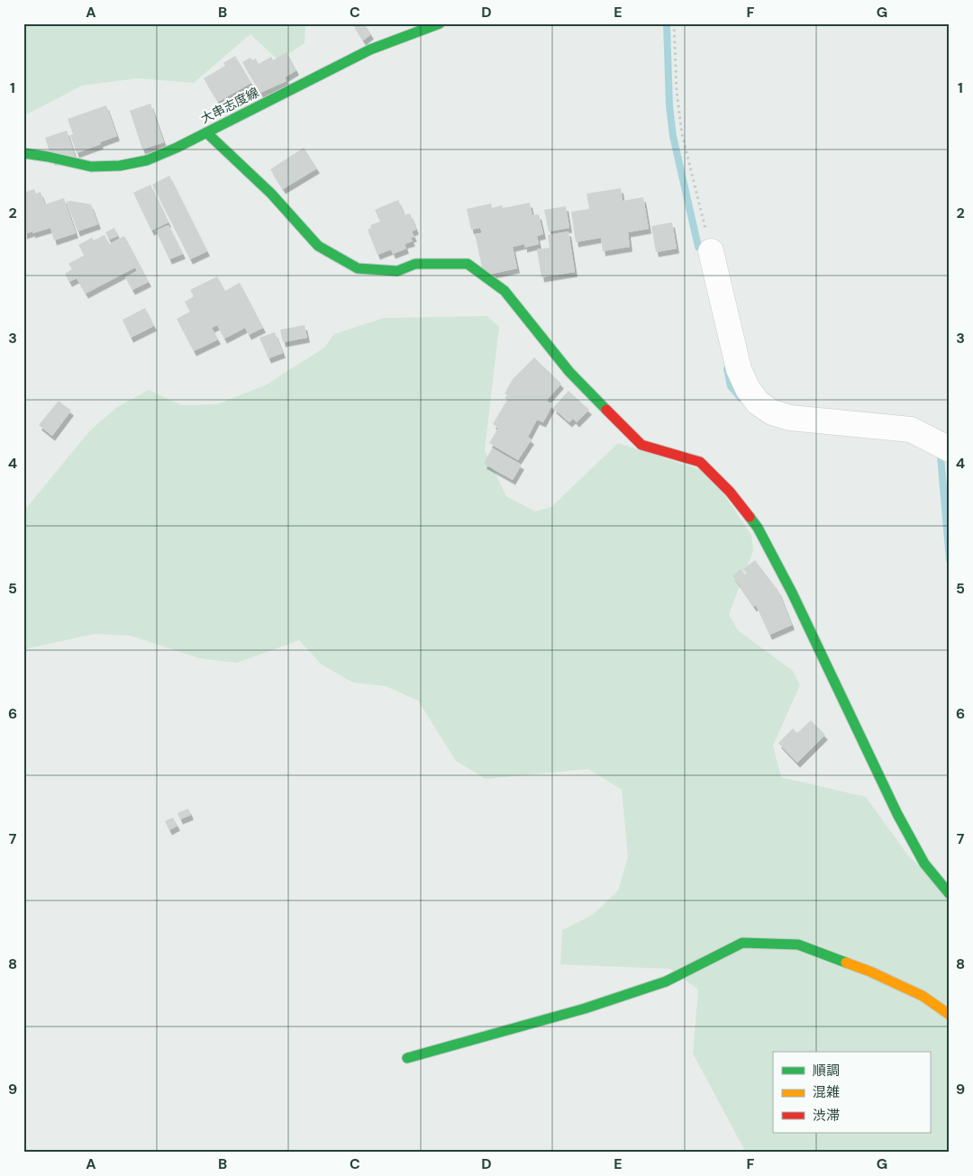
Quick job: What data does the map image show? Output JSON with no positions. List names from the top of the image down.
{
  "streets": {
    "street": ["大串志度線"]
  },
  "legend": ["順調", "混雑", "渋滞"],
  "grid": {
    "columns": [
      "A",
      "B",
      "C",
      "D",
      "E",
      "F",
      "G"
    ],
    "rows": [
      "1",
      "2",
      "3",
      "4",
      "5",
      "6",
      "7",
      "8",
      "9"
    ]
  }
}
